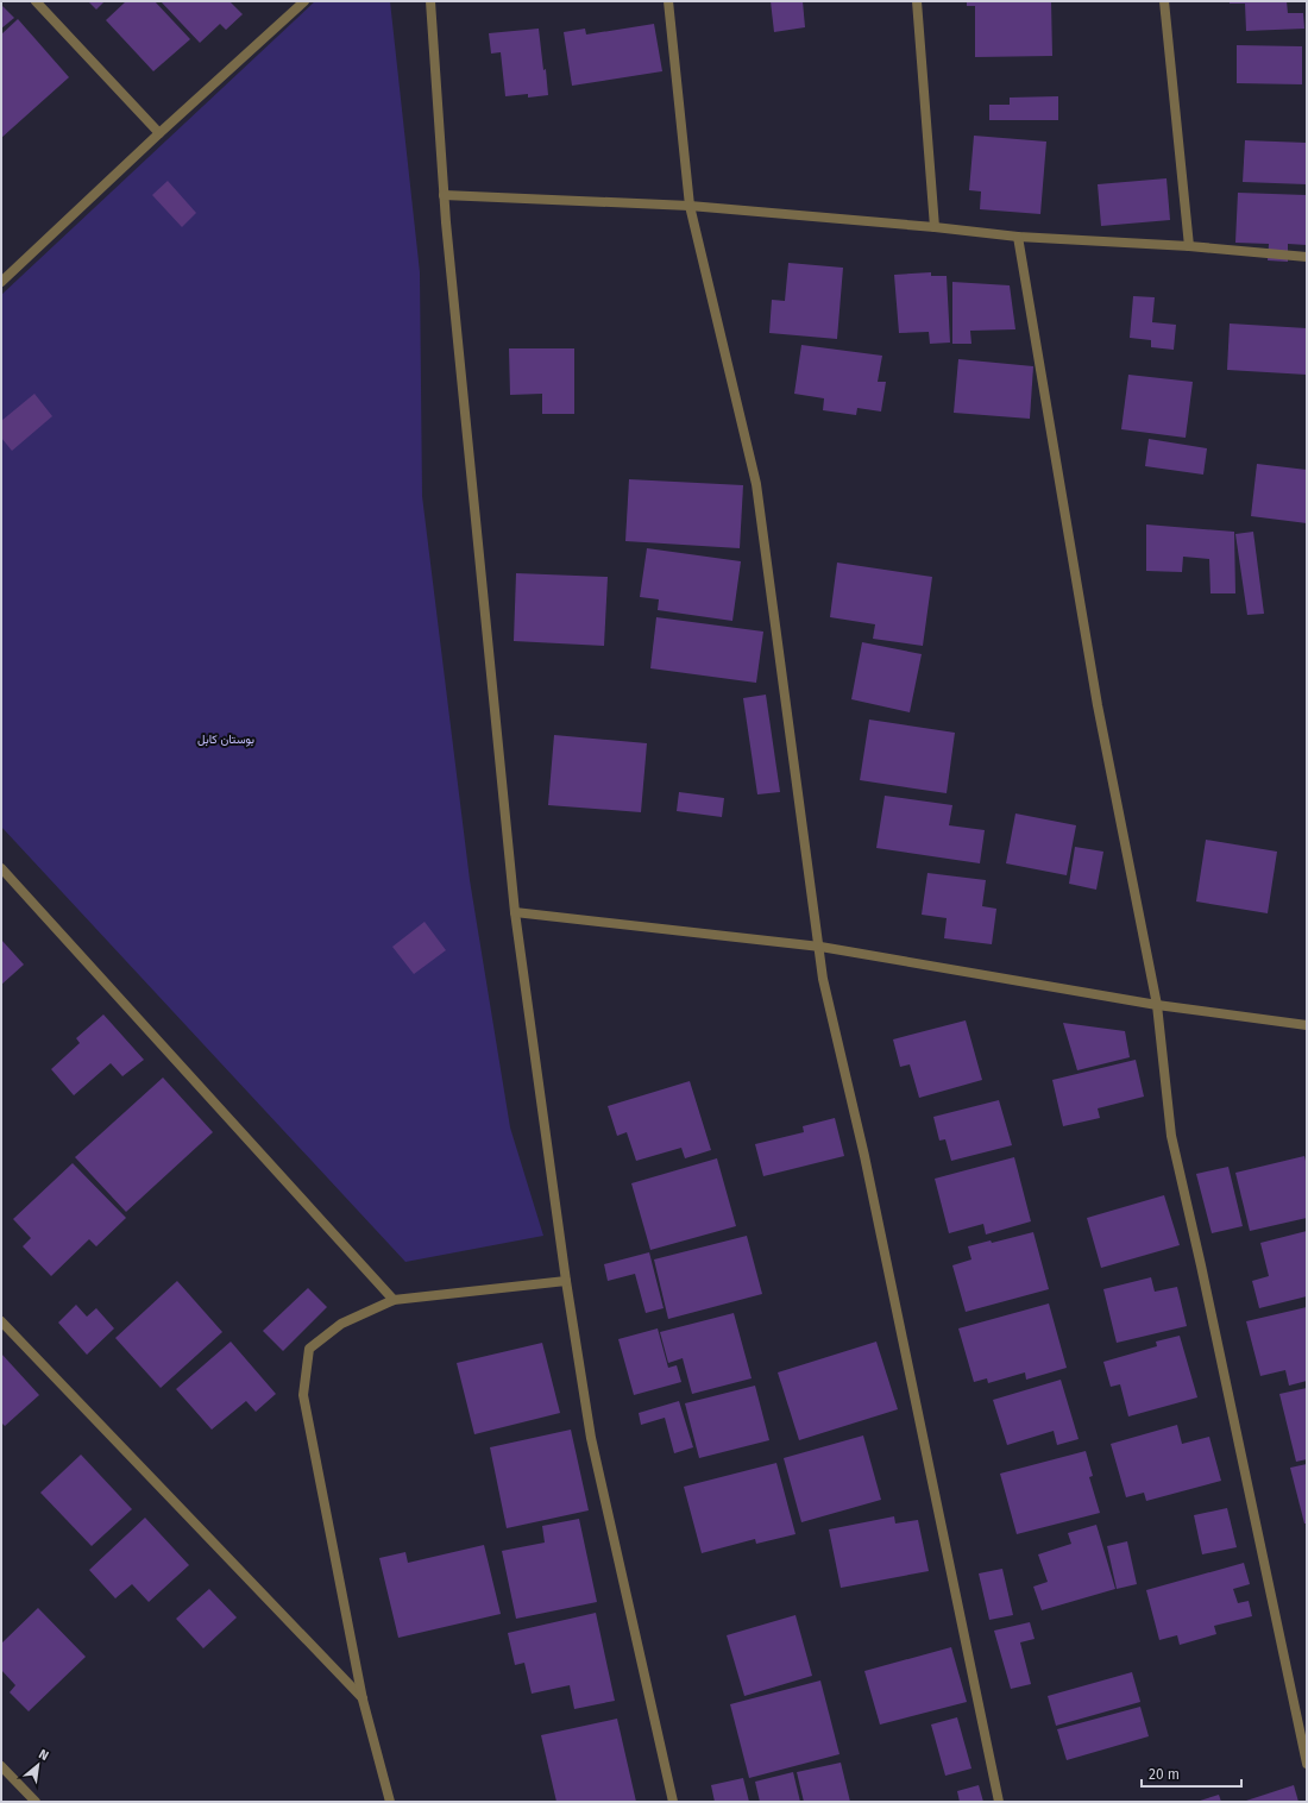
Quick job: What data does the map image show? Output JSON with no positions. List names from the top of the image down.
{
  "parks": ["بوستان کابل"],
  "scale_bar": "20 m",
  "north": "top right"
}
